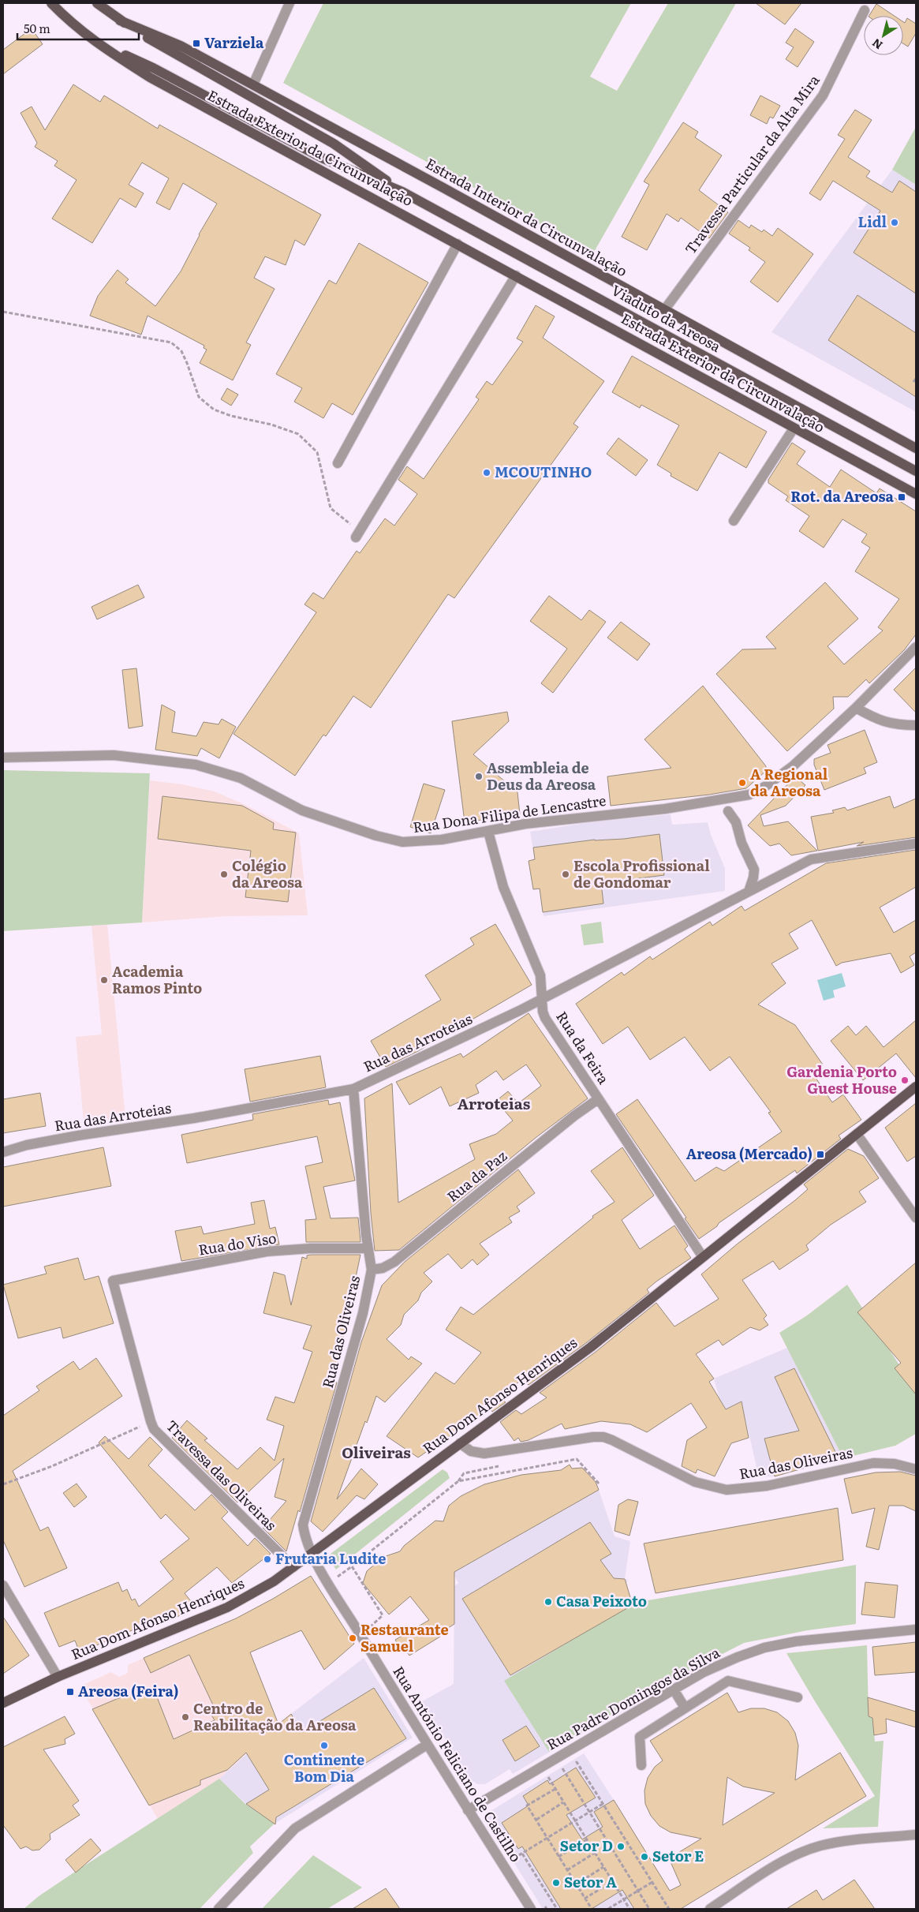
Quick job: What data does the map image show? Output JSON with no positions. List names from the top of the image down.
{
  "streets": {
    "main road": [
      "Estrada Exterior da Circunvalação",
      "Estrada Interior da Circunvalação",
      "Viaduto da Areosa",
      "Rua Dom Afonso Henriques"
    ],
    "street": [
      "Travessa Particular da Alta Mira",
      "Rua Dona Filipa de Lencastre",
      "Rua das Arroteias",
      "Rua da Feira",
      "Rua da Paz",
      "Rua do Viso",
      "Rua das Oliveiras",
      "Travessa das Oliveiras",
      "Rua Padre Domingos da Silva",
      "Rua António Feliciano de Castilho"
    ]
  },
  "crossings": [
    ["Estrada Exterior da Circunvalação", "Estrada Interior da Circunvalação"],
    ["Estrada Exterior da Circunvalação", "Viaduto da Areosa"],
    ["Travessa Particular da Alta Mira", "Estrada Interior da Circunvalação"],
    ["Estrada Interior da Circunvalação", "Viaduto da Areosa"],
    ["Rua Dona Filipa de Lencastre", "Rua da Feira"],
    ["Rua das Arroteias", "Rua da Feira"],
    ["Rua das Arroteias", "Rua das Oliveiras"],
    ["Rua da Feira", "Rua da Paz"],
    ["Rua da Feira", "Rua Dom Afonso Henriques"],
    ["Rua da Paz", "Rua das Oliveiras"],
    ["Rua do Viso", "Rua das Oliveiras"],
    ["Rua do Viso", "Travessa das Oliveiras"],
    ["Rua das Oliveiras", "Rua Dom Afonso Henriques"],
    ["Rua das Oliveiras", "Rua António Feliciano de Castilho"],
    ["Rua Dom Afonso Henriques", "Travessa das Oliveiras"],
    ["Rua Dom Afonso Henriques", "Rua António Feliciano de Castilho"],
    ["Rua Padre Domingos da Silva", "Rua António Feliciano de Castilho"]
  ],
  "districts": ["Arroteias", "Oliveiras"],
  "places": {
    "transit": [
      "Varziela",
      "Rot. da Areosa",
      "Areosa (Mercado)",
      "Areosa (Feira)"
    ],
    "other": [
      "Lidl",
      "MCOUTINHO",
      "Assembleia de Deus da Areosa",
      "A Regional da Areosa",
      "Colégio da Areosa",
      "Escola Profissional de Gondomar",
      "Academia Ramos Pinto",
      "Gardenia Porto Guest House",
      "Frutaria Ludite",
      "Casa Peixoto",
      "Restaurante Samuel",
      "Centro de Reabilitação da Areosa",
      "Continente Bom Dia",
      "Setor D",
      "Setor E",
      "Setor A"
    ]
  },
  "scale_bar": "50 m",
  "north": "bottom left"
}
